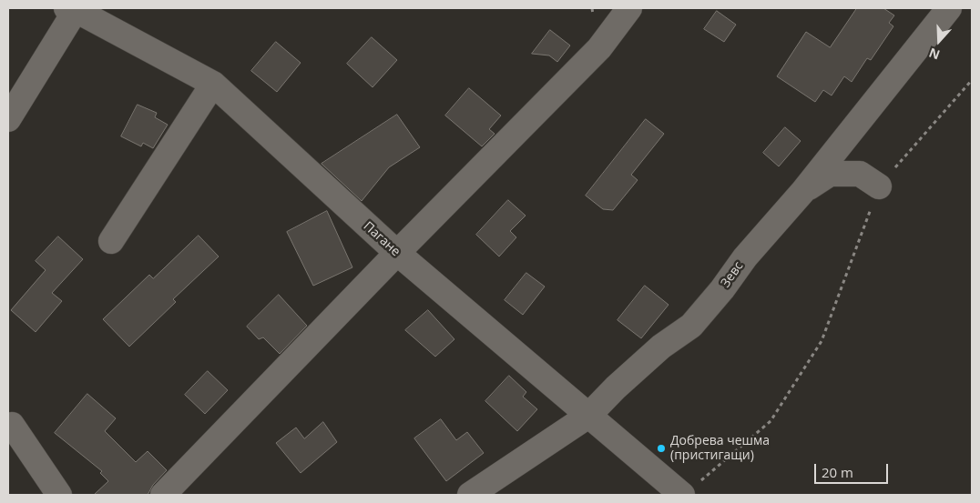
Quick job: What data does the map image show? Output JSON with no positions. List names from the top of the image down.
{
  "streets": {
    "street": ["Пагане", "Зевс"]
  },
  "crossings": [
    ["Пагане", "Зевс"]
  ],
  "places": ["Добрева чешма (пристигащи)"],
  "scale_bar": "20 m",
  "north": "bottom"
}
